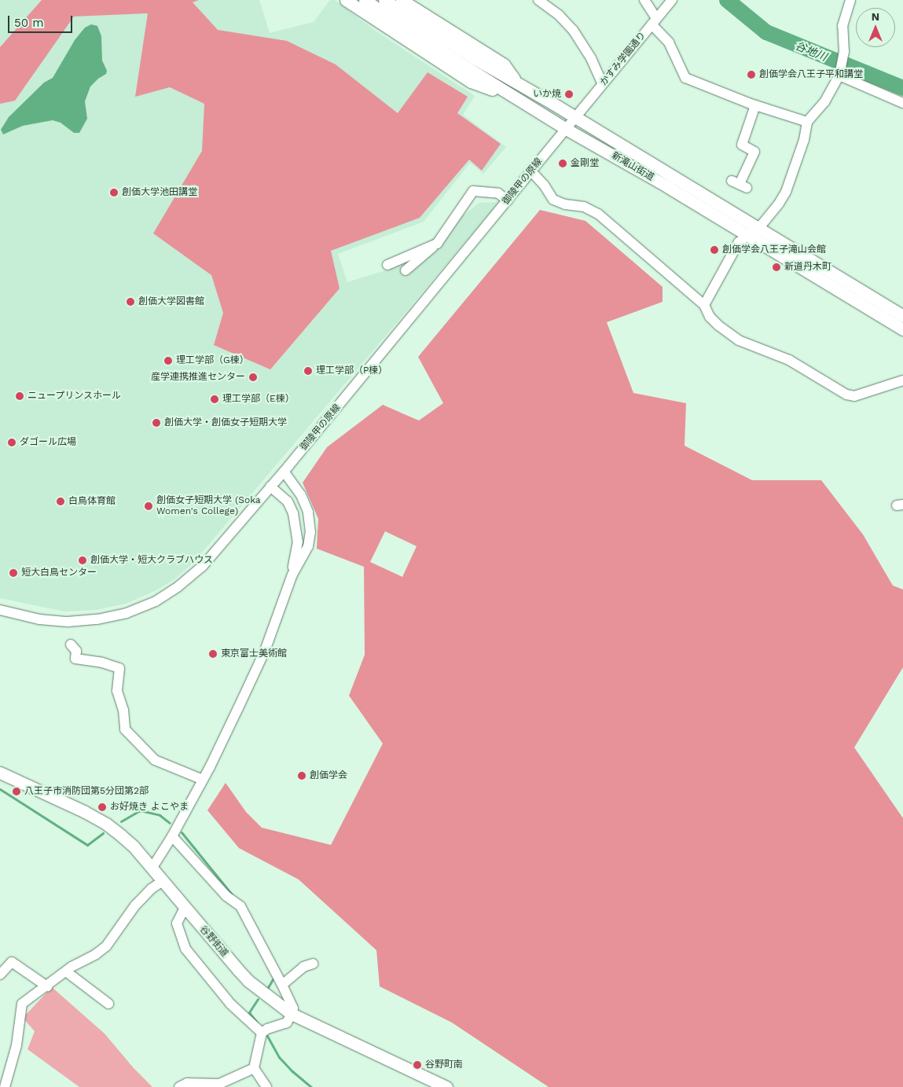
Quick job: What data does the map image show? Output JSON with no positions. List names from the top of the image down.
{
  "streets": {
    "main road": ["新滝山街道", "谷野街道"],
    "street": ["かすみ学園通り", "御陵甲の原線"]
  },
  "crossings": [
    ["かすみ学園通り", "新滝山街道"],
    ["かすみ学園通り", "御陵甲の原線"],
    ["新滝山街道", "御陵甲の原線"]
  ],
  "water": ["谷地川"],
  "places": [
    "創価学会八王子平和講堂",
    "いか焼",
    "金剛堂",
    "創価大学池田講堂",
    "創価学会八王子滝山会館",
    "新道丹木町",
    "創価大学図書館",
    "理工学部（G棟）",
    "理工学部（P棟）",
    "産学連携推進センター",
    "ニュープリンスホール",
    "理工学部（E棟）",
    "創価大学・創価女子短期大学",
    "ダゴール広場",
    "白鳥体育館",
    "創価女子短期大学 (Soka Women's College)",
    "創価大学・短大クラブハウス",
    "短大白鳥センター",
    "東京富士美術館",
    "創価学会",
    "八王子市消防団第5分団第2部",
    "お好焼き よこやま",
    "谷野町南"
  ],
  "scale_bar": "50 m",
  "north": "top"
}
